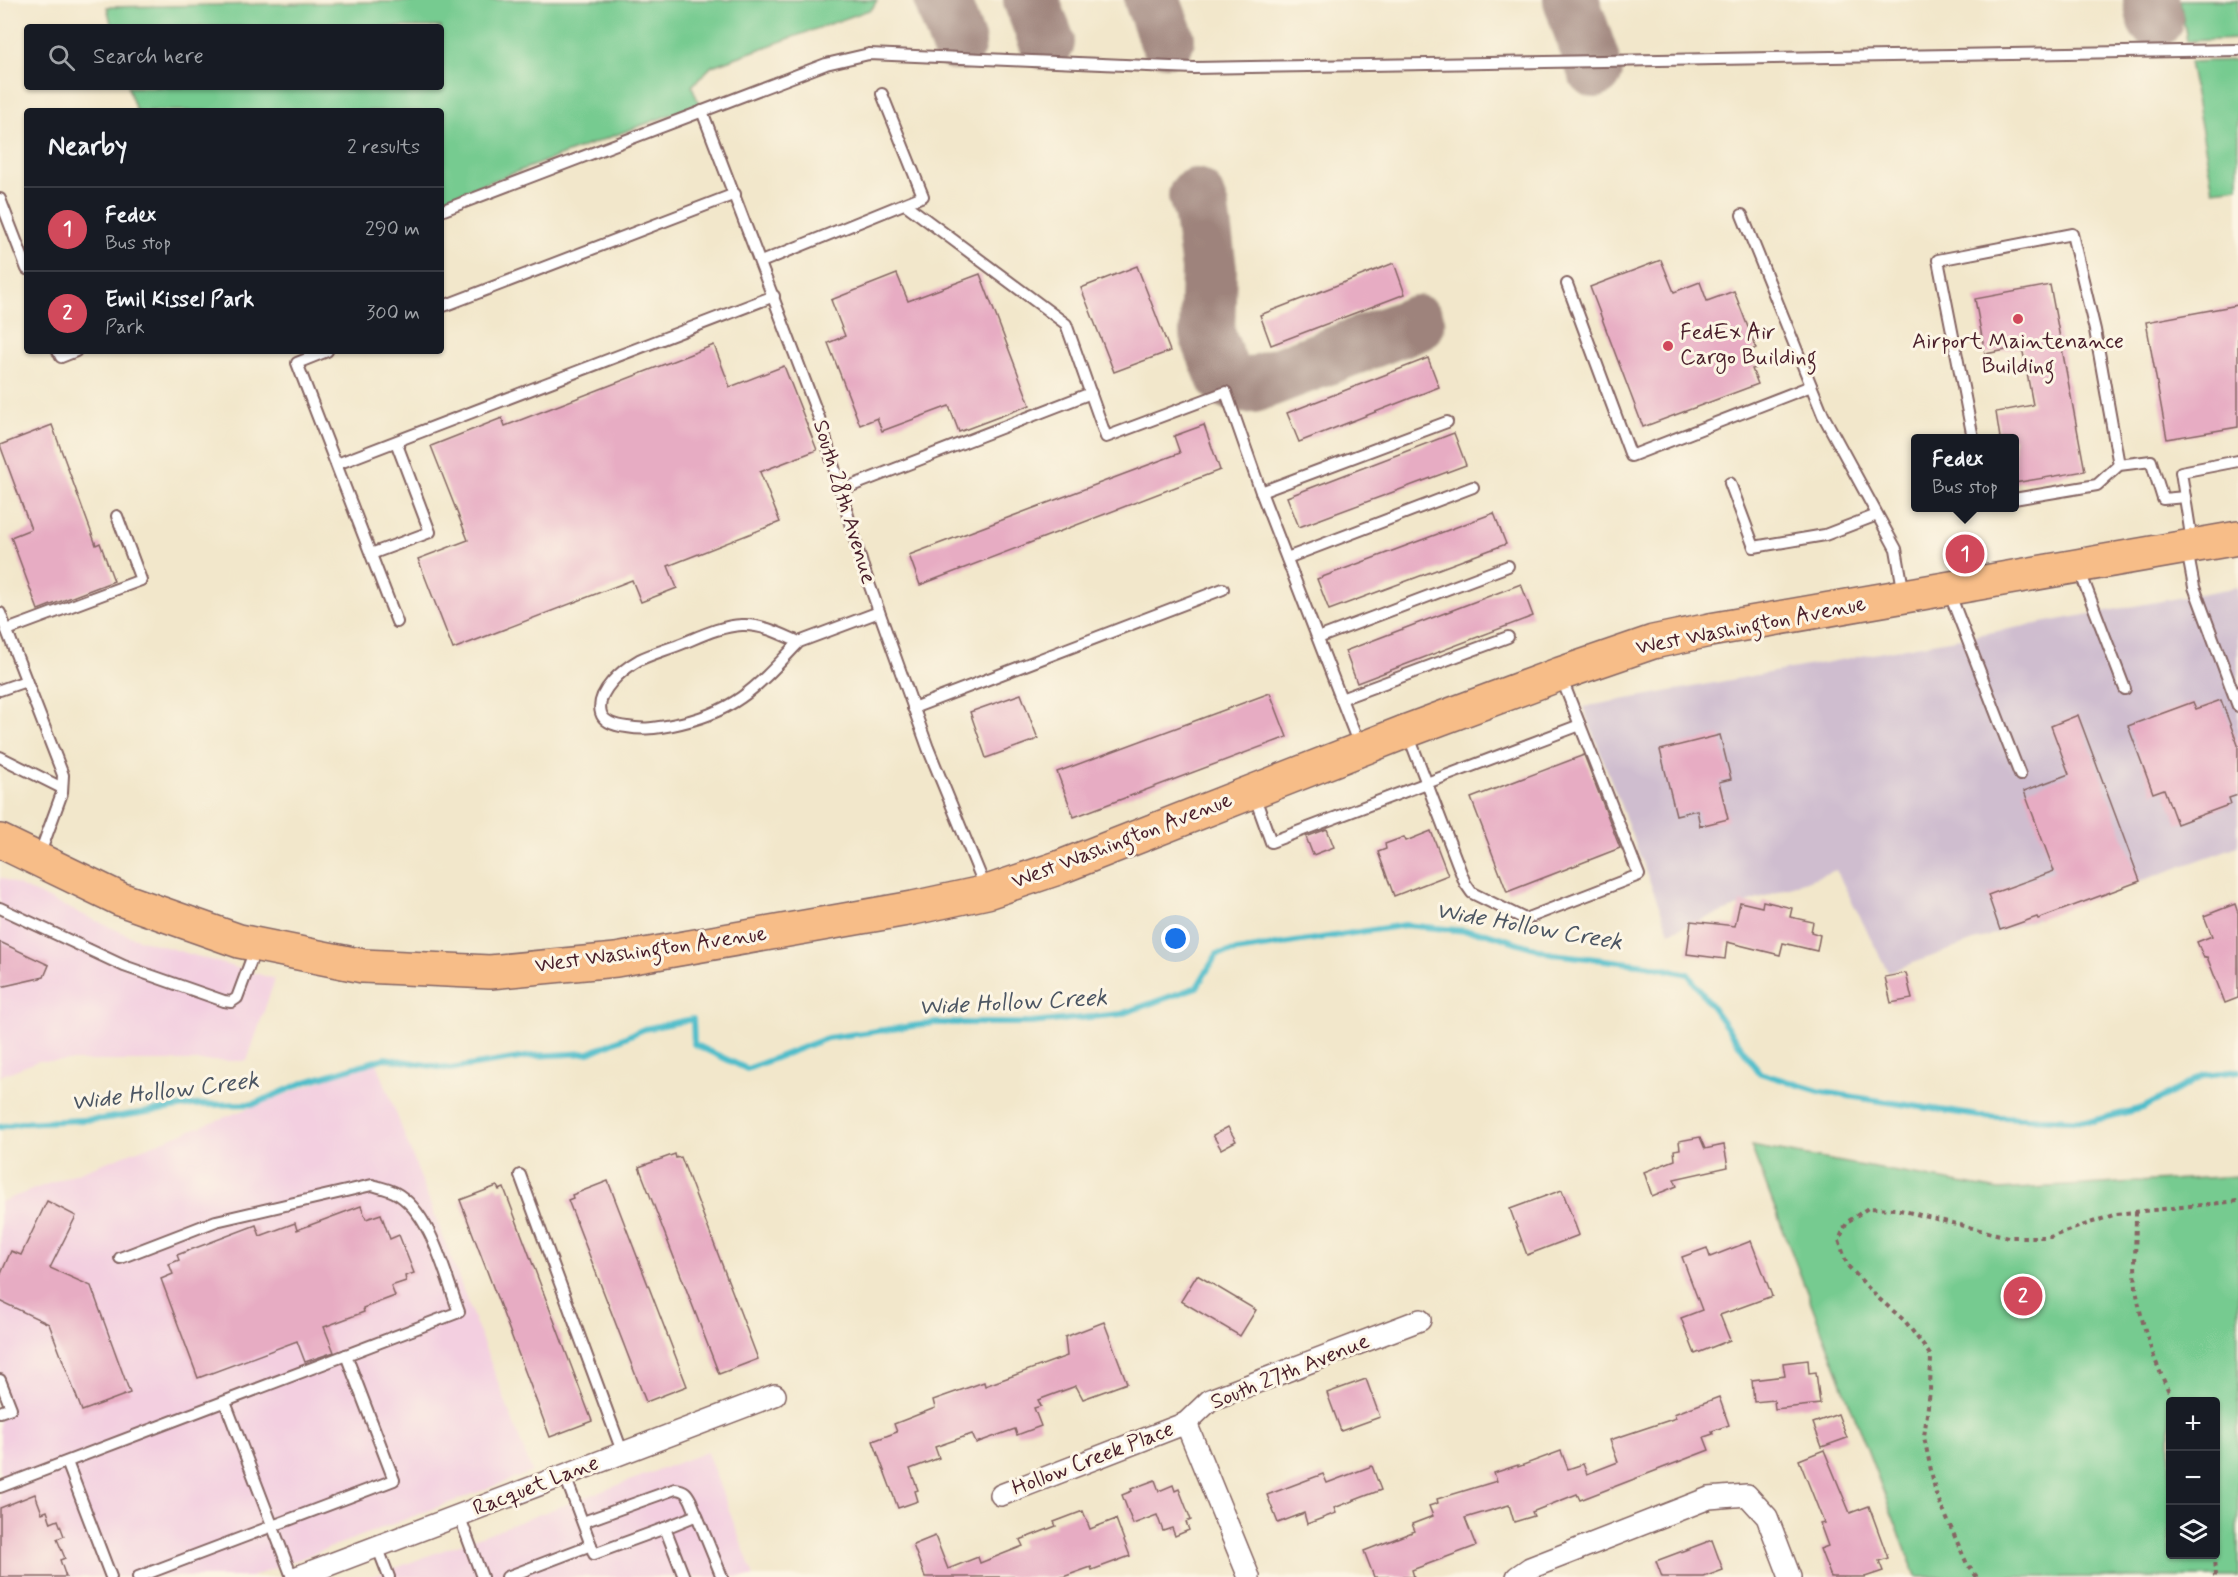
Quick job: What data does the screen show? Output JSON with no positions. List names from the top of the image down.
{
  "streets": {
    "main road": ["West Washington Avenue"],
    "street": ["South 27th Avenue", "Hollow Creek Place", "Racquet Lane"],
    "lane": ["South 28th Avenue"]
  },
  "crossings": [
    ["South 28th Avenue", "West Washington Avenue"],
    ["South 27th Avenue", "Hollow Creek Place"]
  ],
  "water": ["Wide Hollow Creek"],
  "places": ["Airport Maintenance Building", "FedEx Air Cargo Building"],
  "page": {
    "search": "Search here",
    "heading": ["Nearby", "2 results"],
    "list": [
      {
        "mark": "1",
        "name": "Fedex",
        "note": "Bus stop",
        "value": "290 m"
      },
      {
        "mark": "2",
        "name": "Emil Kissel Park",
        "note": "Park",
        "value": "300 m"
      }
    ],
    "popup": ["Fedex", "Bus stop"],
    "pins": ["1", "2"],
    "map_buttons": ["+", "−"]
  }
}
